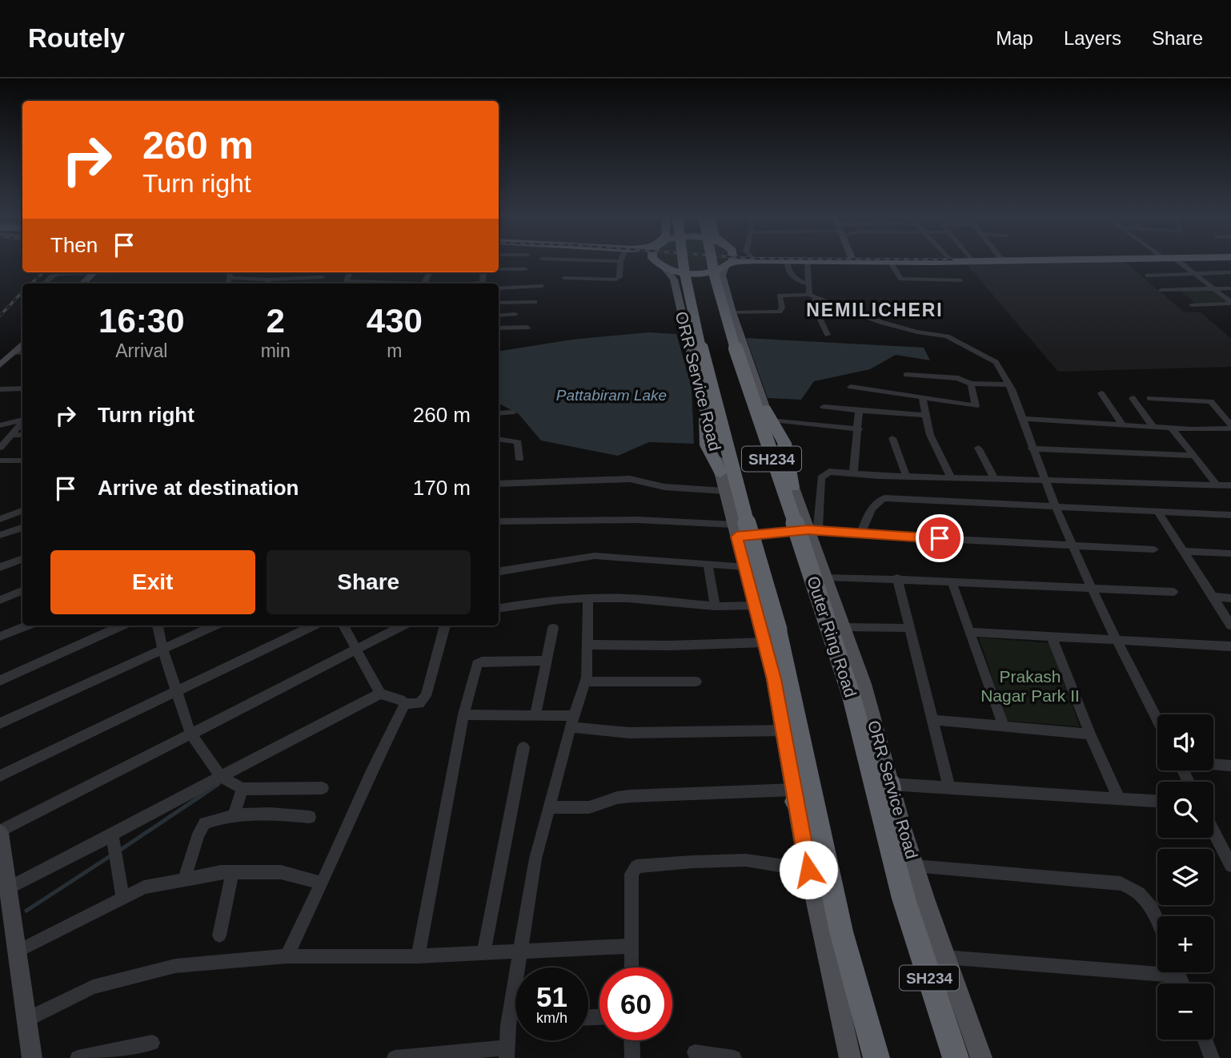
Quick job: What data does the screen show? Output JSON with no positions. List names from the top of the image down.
{
  "streets": {
    "highway": ["SH234", "Outer Ring Road"],
    "main road": ["ORR Service Road"]
  },
  "crossings": [
    ["ORR Service Road", "SH234"]
  ],
  "districts": ["NEMILICHERI"],
  "water": ["Pattabiram Lake"],
  "parks": ["Prakash Nagar Park II"],
  "page": {
    "header": "Routely",
    "nav": ["Map", "Layers", "Share"],
    "turn": ["260 m", "Turn right"],
    "then": "Then",
    "eta": [
      "16:30",
      "Arrival",
      "2",
      "min",
      "430",
      "m"
    ],
    "list": [
      {
        "name": "Turn right",
        "value": "260 m"
      },
      {
        "name": "Arrive at destination",
        "value": "170 m"
      }
    ],
    "buttons": ["Exit", "Share"],
    "map_buttons": ["+", "−"],
    "speed": "51 km/h",
    "limit": "60"
  }
}
